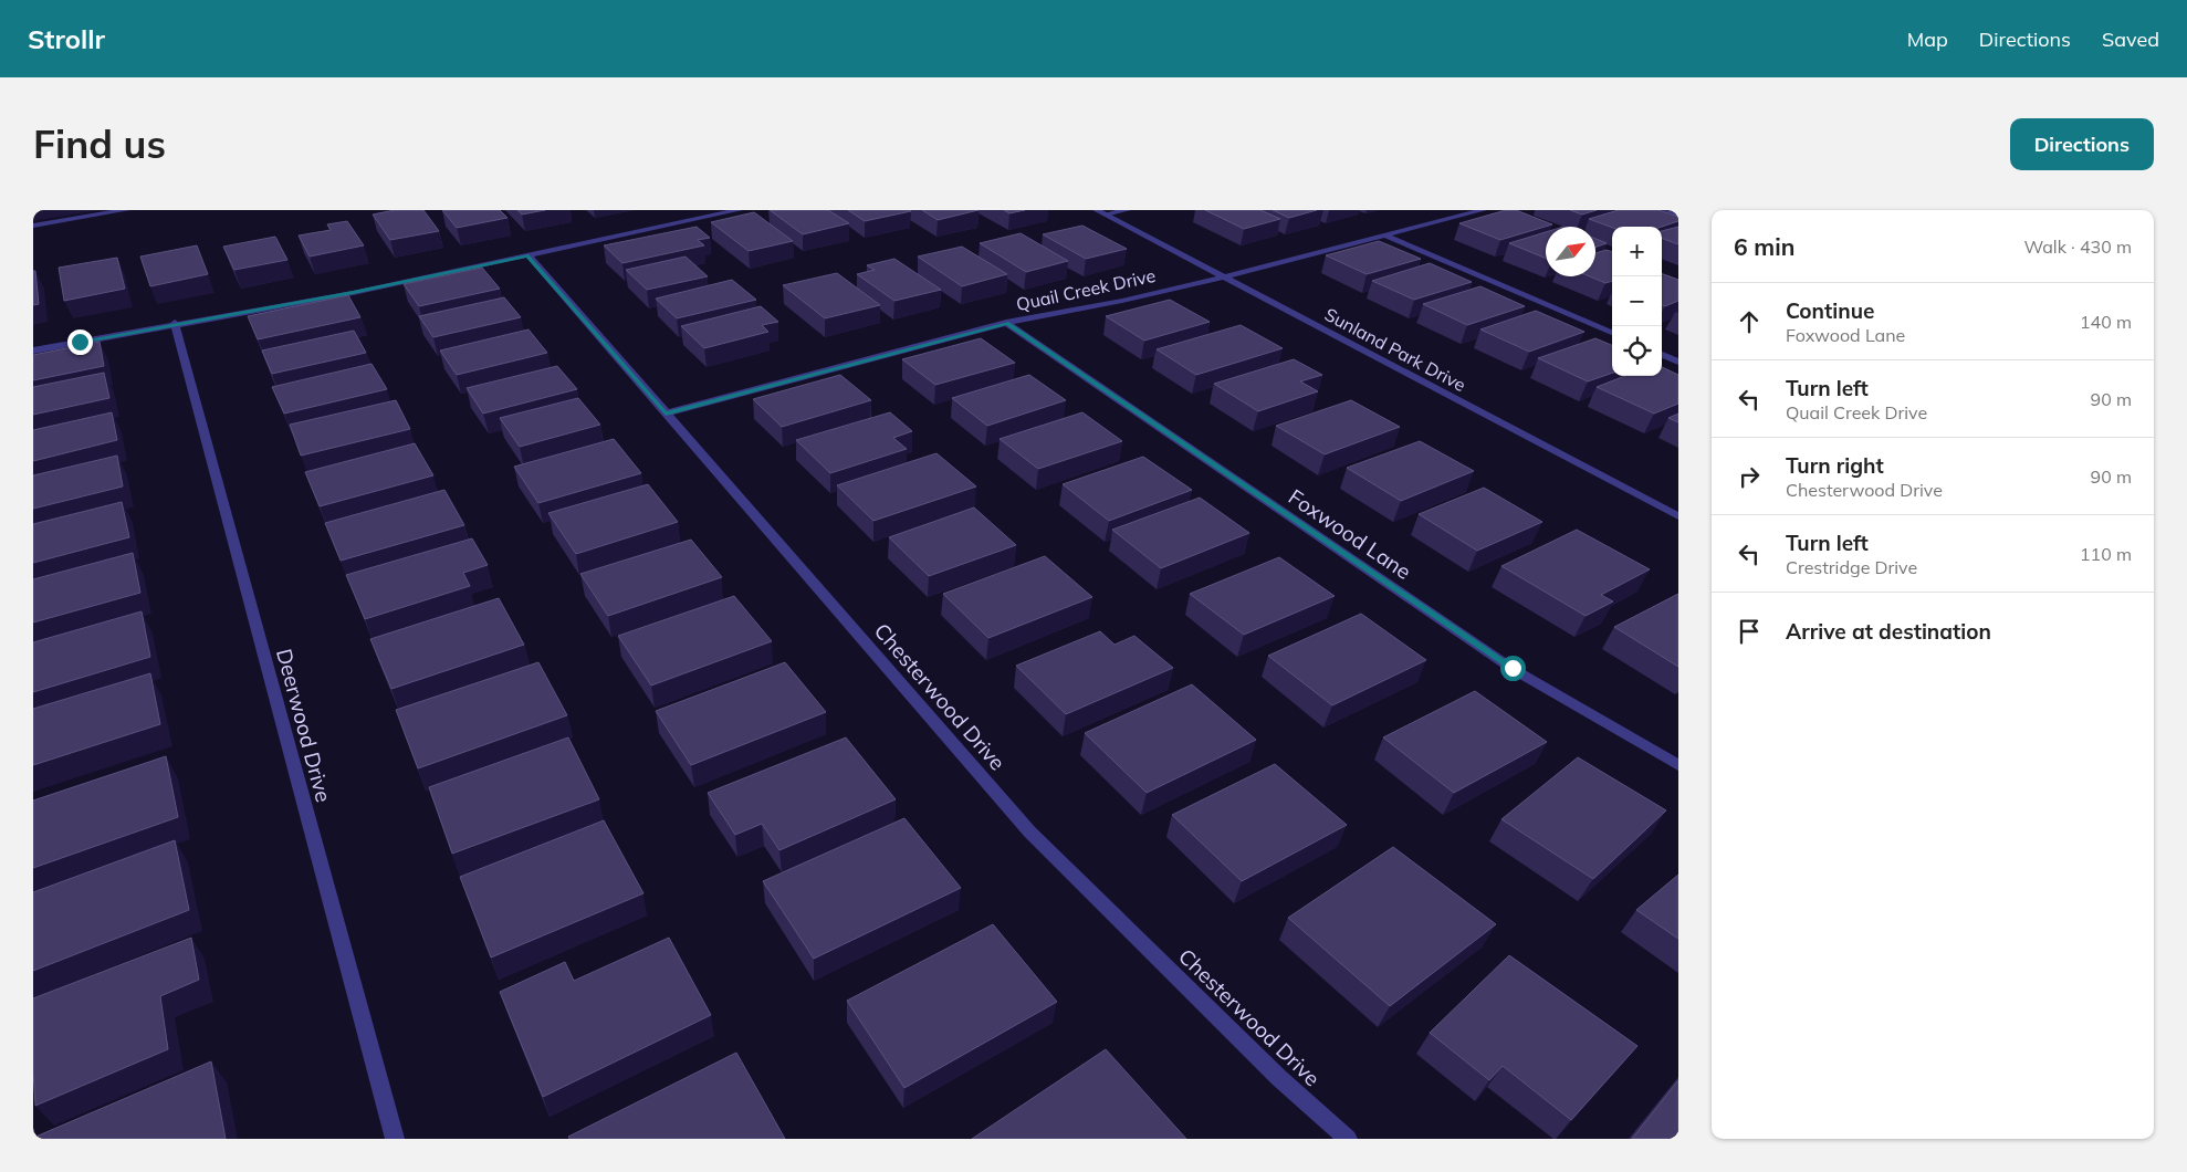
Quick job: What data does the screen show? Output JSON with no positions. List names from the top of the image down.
{
  "streets": {
    "street": [
      "Quail Creek Drive",
      "Sunland Park Drive",
      "Foxwood Lane",
      "Chesterwood Drive",
      "Deerwood Drive"
    ]
  },
  "crossings": [
    ["Quail Creek Drive", "Sunland Park Drive"],
    ["Quail Creek Drive", "Foxwood Lane"],
    ["Quail Creek Drive", "Chesterwood Drive"]
  ],
  "north": "top right",
  "page": {
    "header": "Strollr",
    "nav": ["Map", "Directions", "Saved"],
    "buttons": "Directions",
    "title": "Find us",
    "heading": ["6 min", "Walk · 430 m"],
    "map_buttons": ["+", "−"],
    "list": [
      ["Continue", "Foxwood Lane", "140 m"],
      ["Turn left", "Quail Creek Drive", "90 m"],
      ["Turn right", "Chesterwood Drive", "90 m"],
      ["Turn left", "Crestridge Drive", "110 m"],
      "Arrive at destination"
    ]
  }
}
